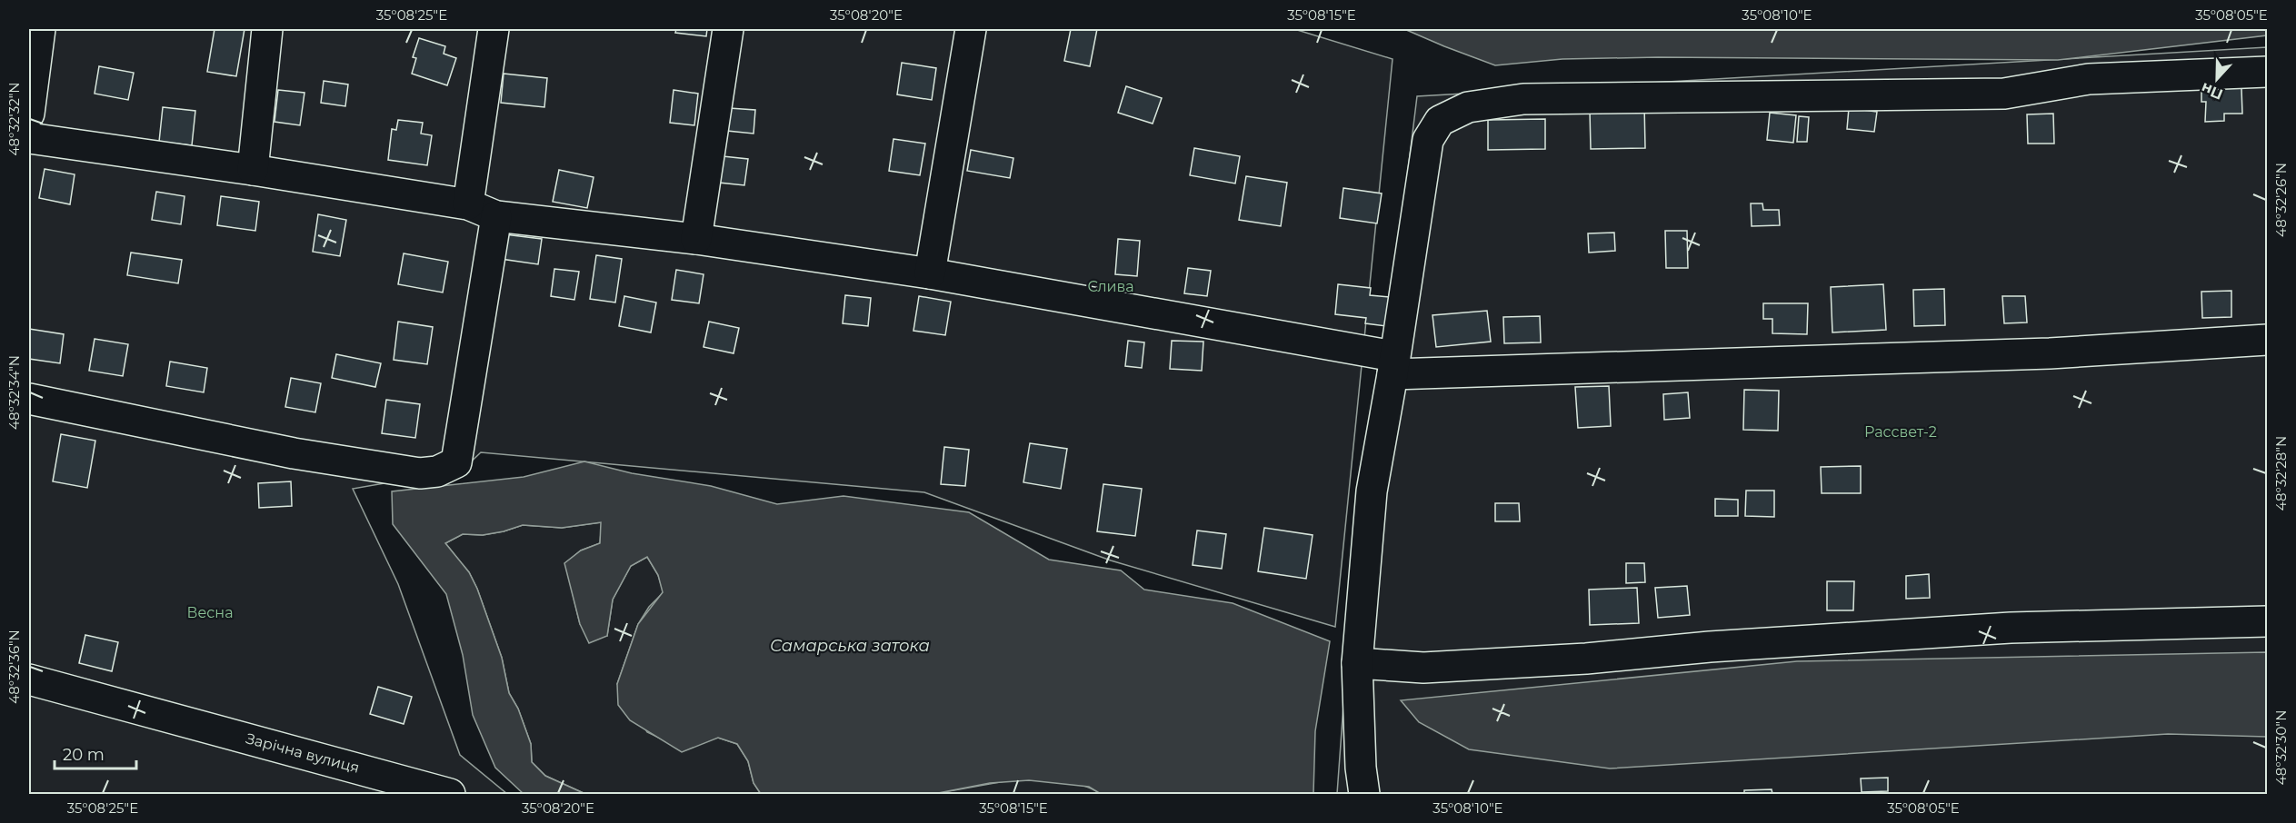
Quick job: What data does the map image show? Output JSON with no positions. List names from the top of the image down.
{
  "streets": {
    "lane": ["Зарічна вулиця"]
  },
  "water": ["Самарська затока"],
  "parks": ["Слива", "Рассвет-2", "Весна"],
  "scale_bar": "20 m",
  "north": "bottom",
  "coordinates": [
    "35°08'25\"E",
    "35°08'20\"E",
    "35°08'15\"E",
    "35°08'10\"E",
    "35°08'05\"E",
    "48°32'32\"N",
    "48°32'26\"N",
    "48°32'34\"N",
    "48°32'28\"N",
    "48°32'36\"N",
    "48°32'30\"N"
  ]
}
